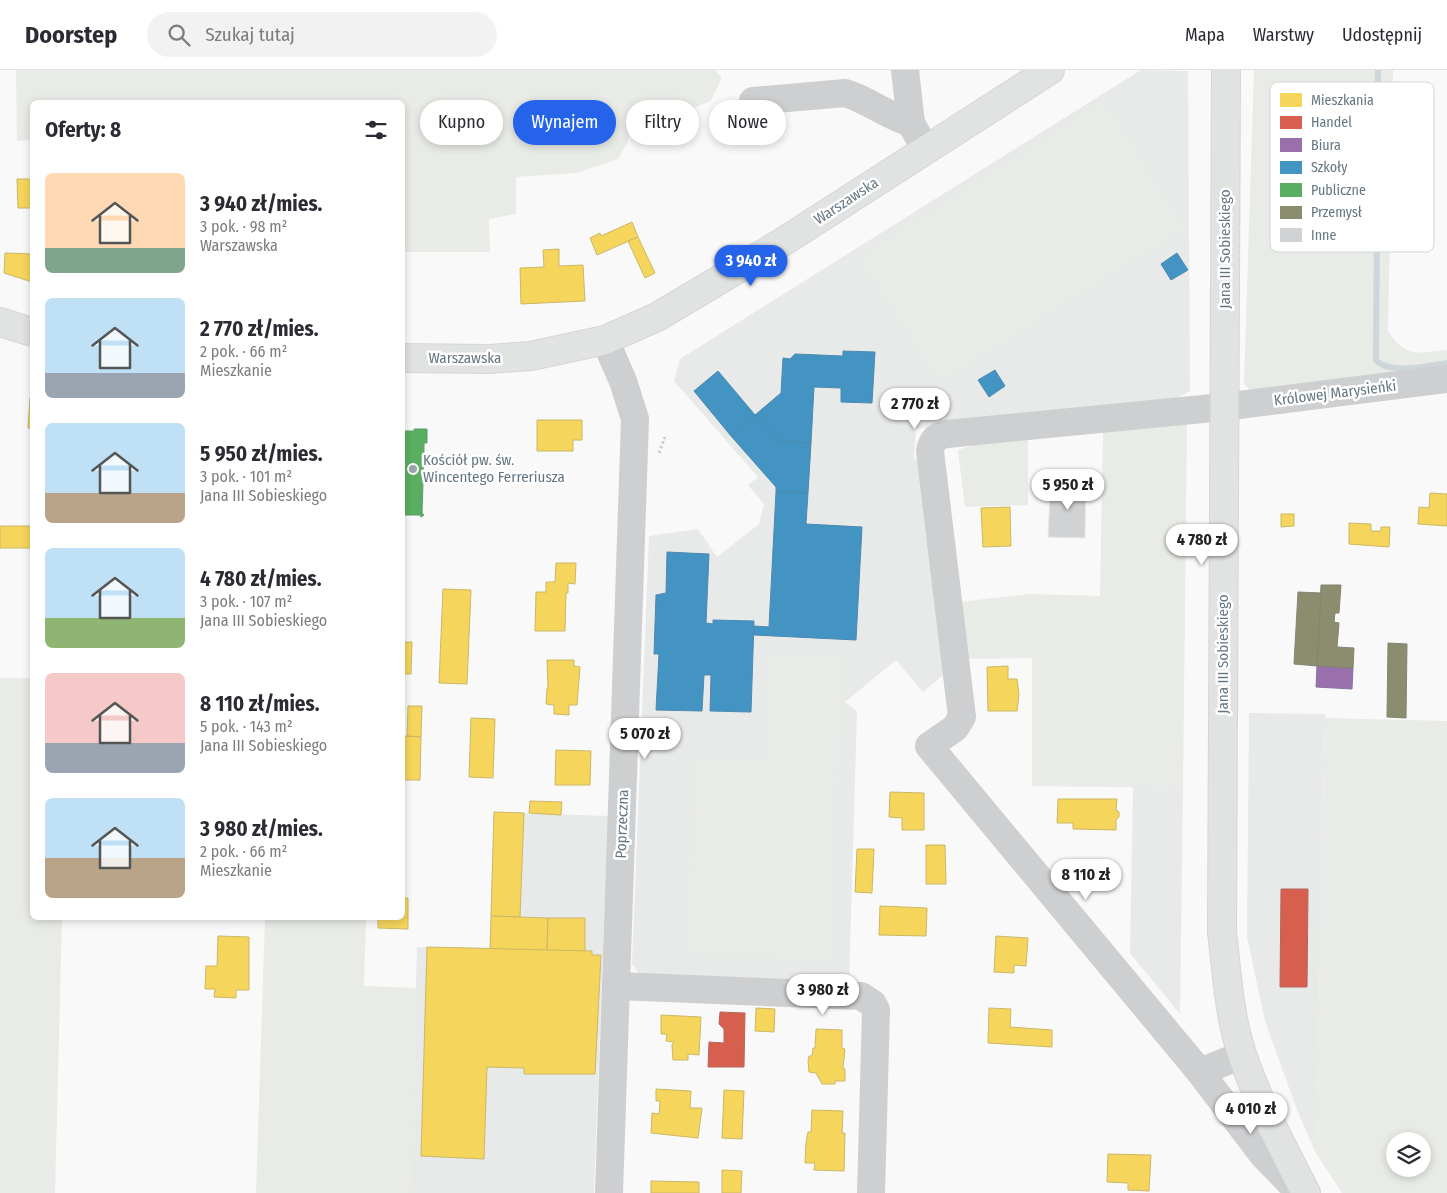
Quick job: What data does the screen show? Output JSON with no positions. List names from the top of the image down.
{
  "streets": {
    "main road": ["Warszawska", "Jana III Sobieskiego"],
    "street": ["Królowej Marysieńki", "Poprzeczna"]
  },
  "crossings": [
    ["Warszawska", "Poprzeczna"],
    ["Jana III Sobieskiego", "Królowej Marysieńki"]
  ],
  "places": ["Kościół pw. św. Wincentego Ferreriusza"],
  "legend": [
    "Mieszkania",
    "Handel",
    "Biura",
    "Szkoły",
    "Publiczne",
    "Przemysł",
    "Inne"
  ],
  "page": {
    "header": "Doorstep",
    "search": "Szukaj tutaj",
    "nav": ["Mapa", "Warstwy", "Udostępnij"],
    "chip": [
      "Kupno",
      "Wynajem",
      "Filtry",
      "Nowe"
    ],
    "heading": "Oferty: 8",
    "list": [
      {
        "name": "3 940 zł/mies.",
        "note": "3 pok. · 98 m² · Warszawska"
      },
      {
        "name": "2 770 zł/mies.",
        "note": "2 pok. · 66 m² · Mieszkanie"
      },
      {
        "name": "5 950 zł/mies.",
        "note": "3 pok. · 101 m² · Jana III Sobieskiego"
      },
      {
        "name": "4 780 zł/mies.",
        "note": "3 pok. · 107 m² · Jana III Sobieskiego"
      },
      {
        "name": "8 110 zł/mies.",
        "note": "5 pok. · 143 m² · Jana III Sobieskiego"
      },
      {
        "name": "3 980 zł/mies.",
        "note": "2 pok. · 66 m² · Mieszkanie"
      }
    ],
    "price": [
      "3 940 zł",
      "2 770 zł",
      "5 950 zł",
      "4 780 zł",
      "5 070 zł",
      "8 110 zł",
      "3 980 zł",
      "4 010 zł"
    ]
  }
}
